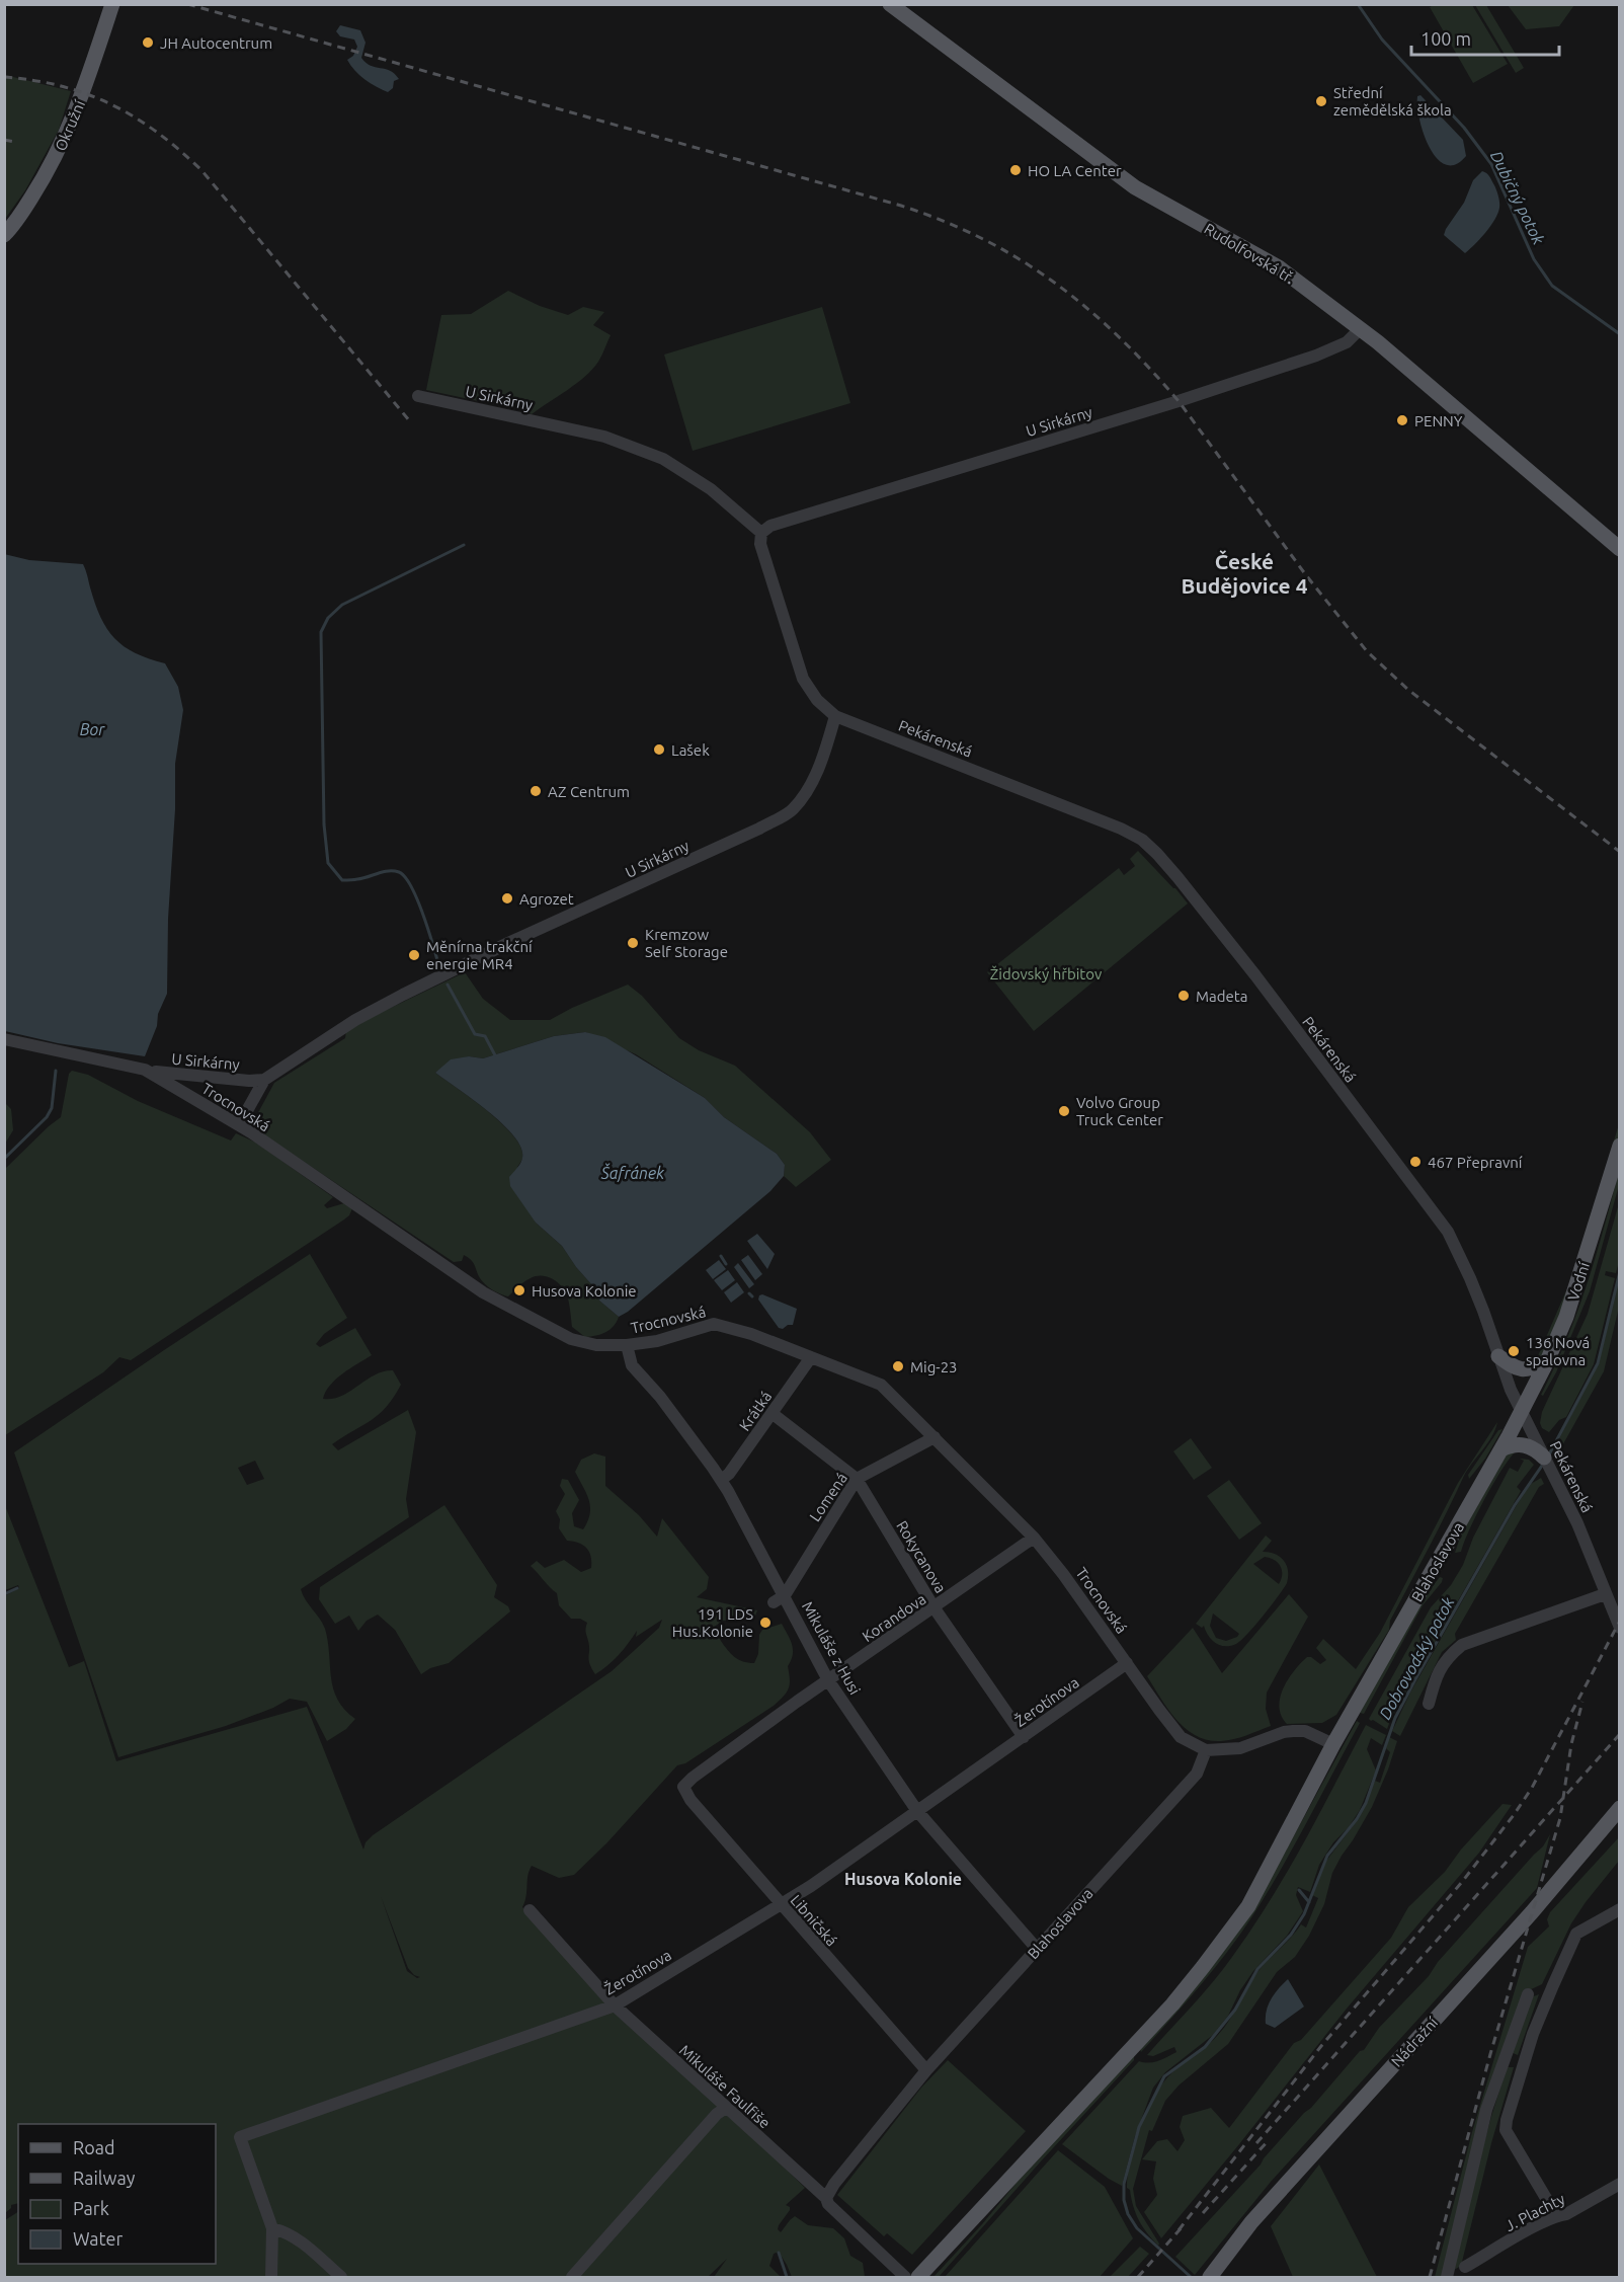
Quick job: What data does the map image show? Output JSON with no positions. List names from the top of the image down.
{
  "streets": {
    "main road": [
      "Okružní",
      "Rudolfovská tř.",
      "Vodní",
      "Blahoslavova",
      "Nádražní"
    ],
    "street": [
      "U Sirkárny",
      "Pekárenská",
      "Trocnovská",
      "Krátká",
      "Lomená",
      "Rokycanova",
      "Korandova",
      "Mikuláše z Husi",
      "Žerotínova",
      "Libničská",
      "Mikuláše Faulfiše",
      "J. Plachty"
    ]
  },
  "crossings": [
    ["Rudolfovská tř.", "U Sirkárny"],
    ["U Sirkárny", "Pekárenská"],
    ["U Sirkárny", "Trocnovská"],
    ["Pekárenská", "Vodní"],
    ["Pekárenská", "Blahoslavova"],
    ["Trocnovská", "Krátká"],
    ["Trocnovská", "Lomená"],
    ["Trocnovská", "Blahoslavova"],
    ["Trocnovská", "Korandova"],
    ["Trocnovská", "Mikuláše z Husi"],
    ["Trocnovská", "Žerotínova"],
    ["Vodní", "Blahoslavova"],
    ["Krátká", "Rokycanova"],
    ["Krátká", "Mikuláše z Husi"],
    ["Lomená", "Rokycanova"],
    ["Lomená", "Mikuláše z Husi"],
    ["Rokycanova", "Korandova"],
    ["Rokycanova", "Žerotínova"],
    ["Blahoslavova", "Mikuláše z Husi"],
    ["Blahoslavova", "Libničská"],
    ["Blahoslavova", "Mikuláše Faulfiše"],
    ["Korandova", "Mikuláše z Husi"],
    ["Korandova", "Libničská"],
    ["Mikuláše z Husi", "Žerotínova"],
    ["Žerotínova", "Libničská"],
    ["Žerotínova", "Mikuláše Faulfiše"]
  ],
  "districts": ["České Budějovice 4", "Husova Kolonie"],
  "water": [
    "Dubičný potok",
    "Bor",
    "Šafránek",
    "Dobrovodský potok"
  ],
  "parks": ["Židovský hřbitov"],
  "places": [
    "JH Autocentrum",
    "Střední zemědělská škola",
    "HO LA Center",
    "PENNY",
    "Lašek",
    "AZ Centrum",
    "Agrozet",
    "Kremzow Self Storage",
    "Měnírna trakční energie MR4",
    "Madeta",
    "Volvo Group Truck Center",
    "467 Přepravní",
    "Husova Kolonie",
    "136 Nová spalovna",
    "Mig-23",
    "191 LDS Hus.Kolonie"
  ],
  "legend": [
    "Road",
    "Railway",
    "Park",
    "Water"
  ],
  "scale_bar": "100 m"
}
